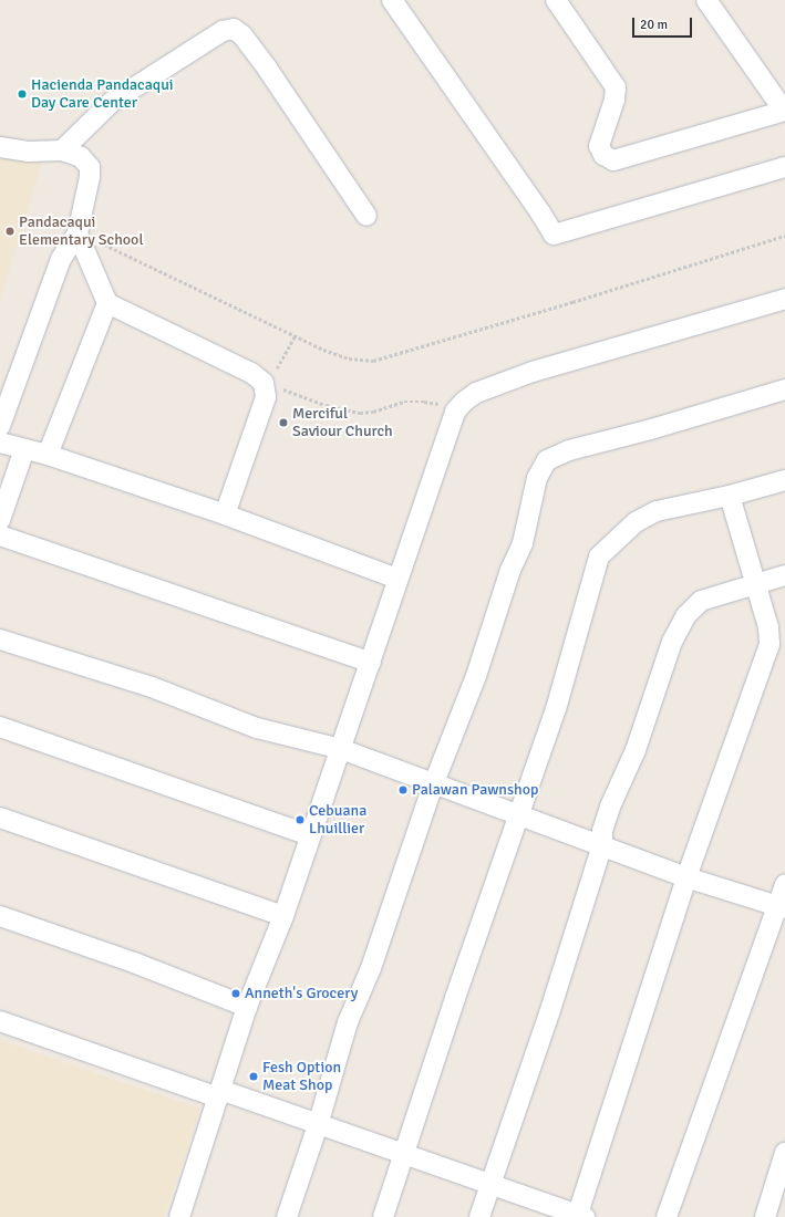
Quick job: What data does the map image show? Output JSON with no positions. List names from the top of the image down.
{
  "places": [
    "Hacienda Pandacaqui Day Care Center",
    "Pandacaqui Elementary School",
    "Merciful Saviour Church",
    "Palawan Pawnshop",
    "Cebuana Lhuillier",
    "Anneth's Grocery",
    "Fesh Option Meat Shop"
  ],
  "scale_bar": "20 m"
}
